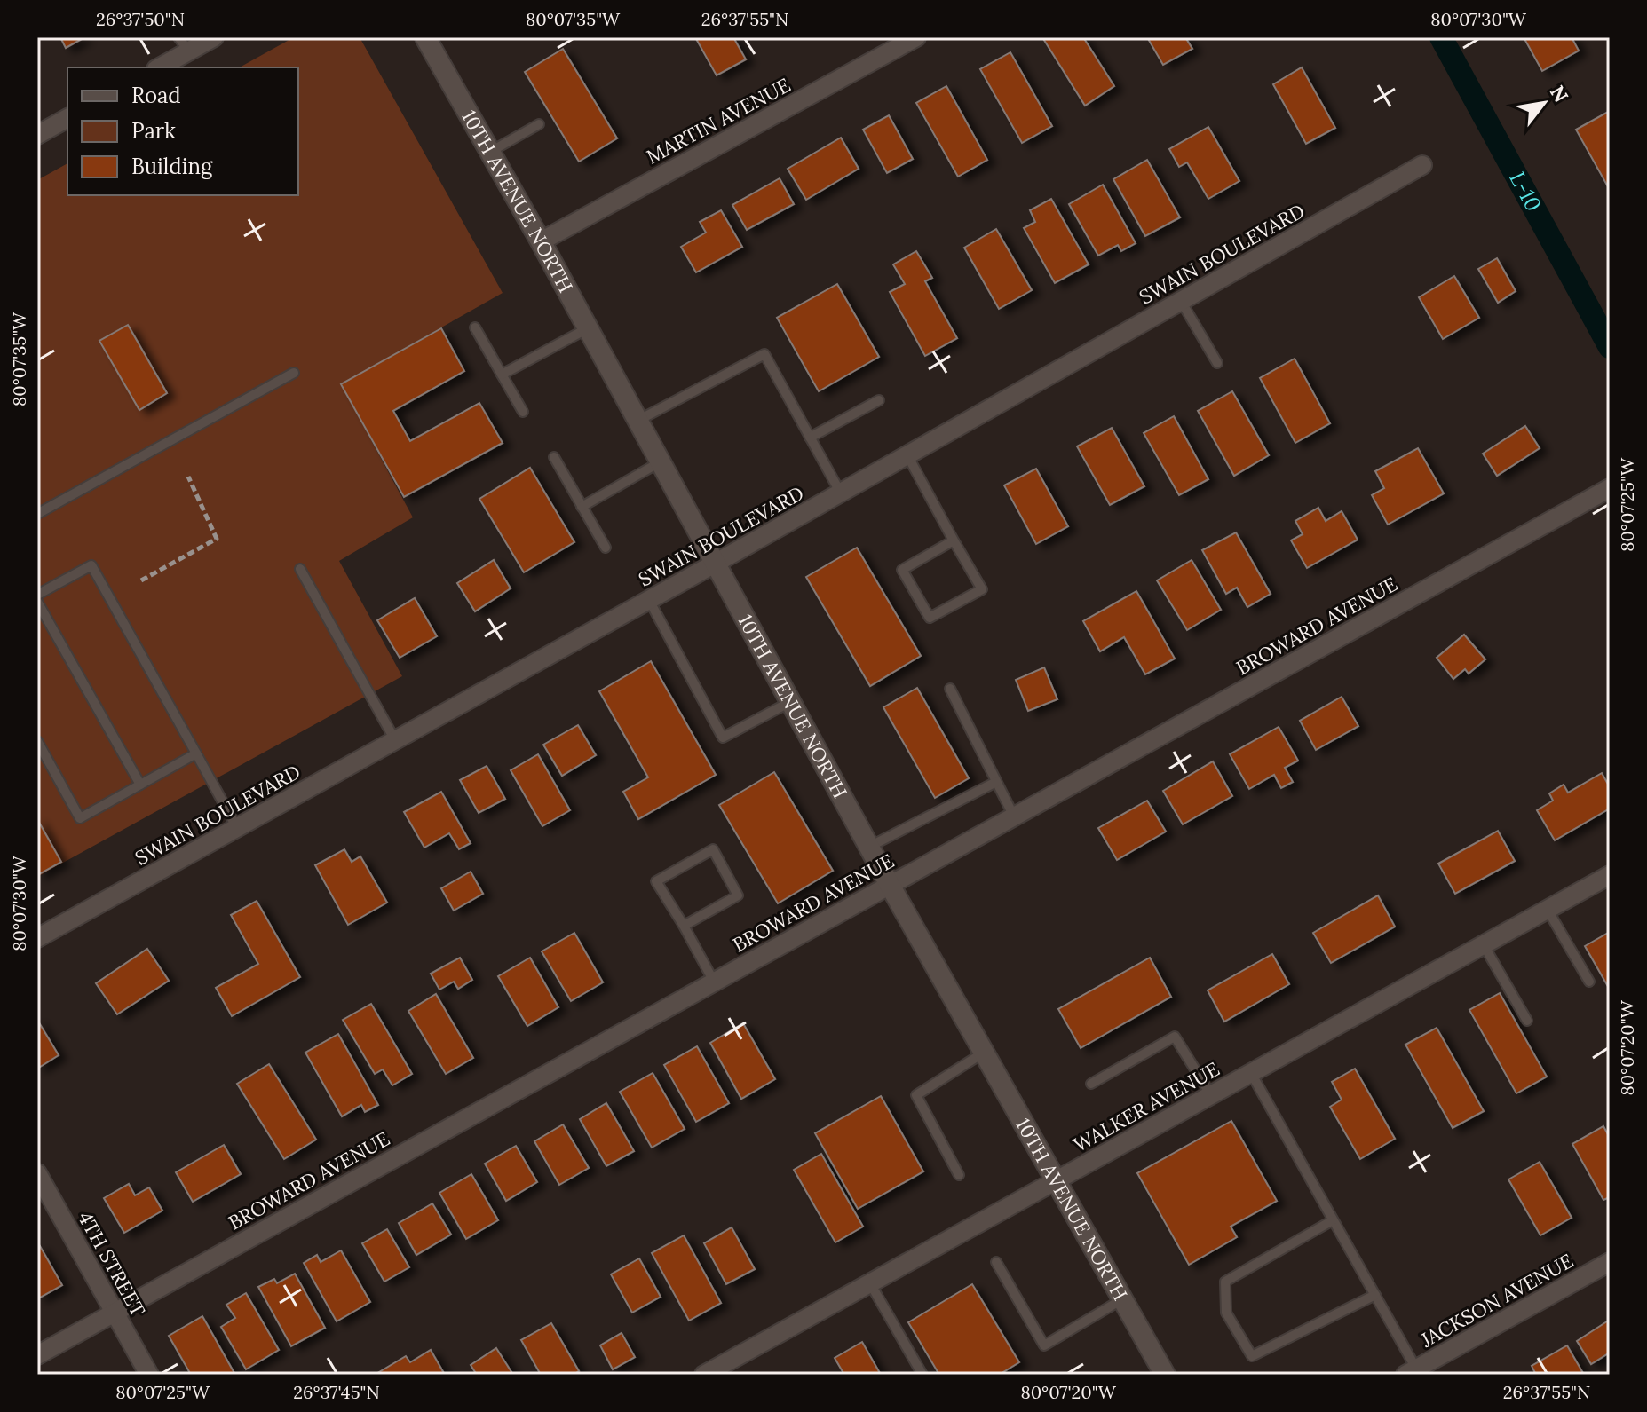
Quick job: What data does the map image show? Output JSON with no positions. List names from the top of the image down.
{
  "streets": {
    "street": [
      "MARTIN AVENUE",
      "10TH AVENUE NORTH",
      "SWAIN BOULEVARD",
      "BROWARD AVENUE",
      "WALKER AVENUE",
      "4TH STREET",
      "JACKSON AVENUE"
    ]
  },
  "crossings": [
    ["MARTIN AVENUE", "10TH AVENUE NORTH"],
    ["10TH AVENUE NORTH", "SWAIN BOULEVARD"],
    ["10TH AVENUE NORTH", "BROWARD AVENUE"],
    ["10TH AVENUE NORTH", "WALKER AVENUE"],
    ["BROWARD AVENUE", "4TH STREET"]
  ],
  "water": ["L-10"],
  "legend": ["Road", "Park", "Building"],
  "north": "top right",
  "coordinates": [
    "26°37'50\"N",
    "80°07'35\"W",
    "26°37'55\"N",
    "80°07'30\"W",
    "80°07'25\"W",
    "80°07'20\"W",
    "26°37'45\"N"
  ]
}
